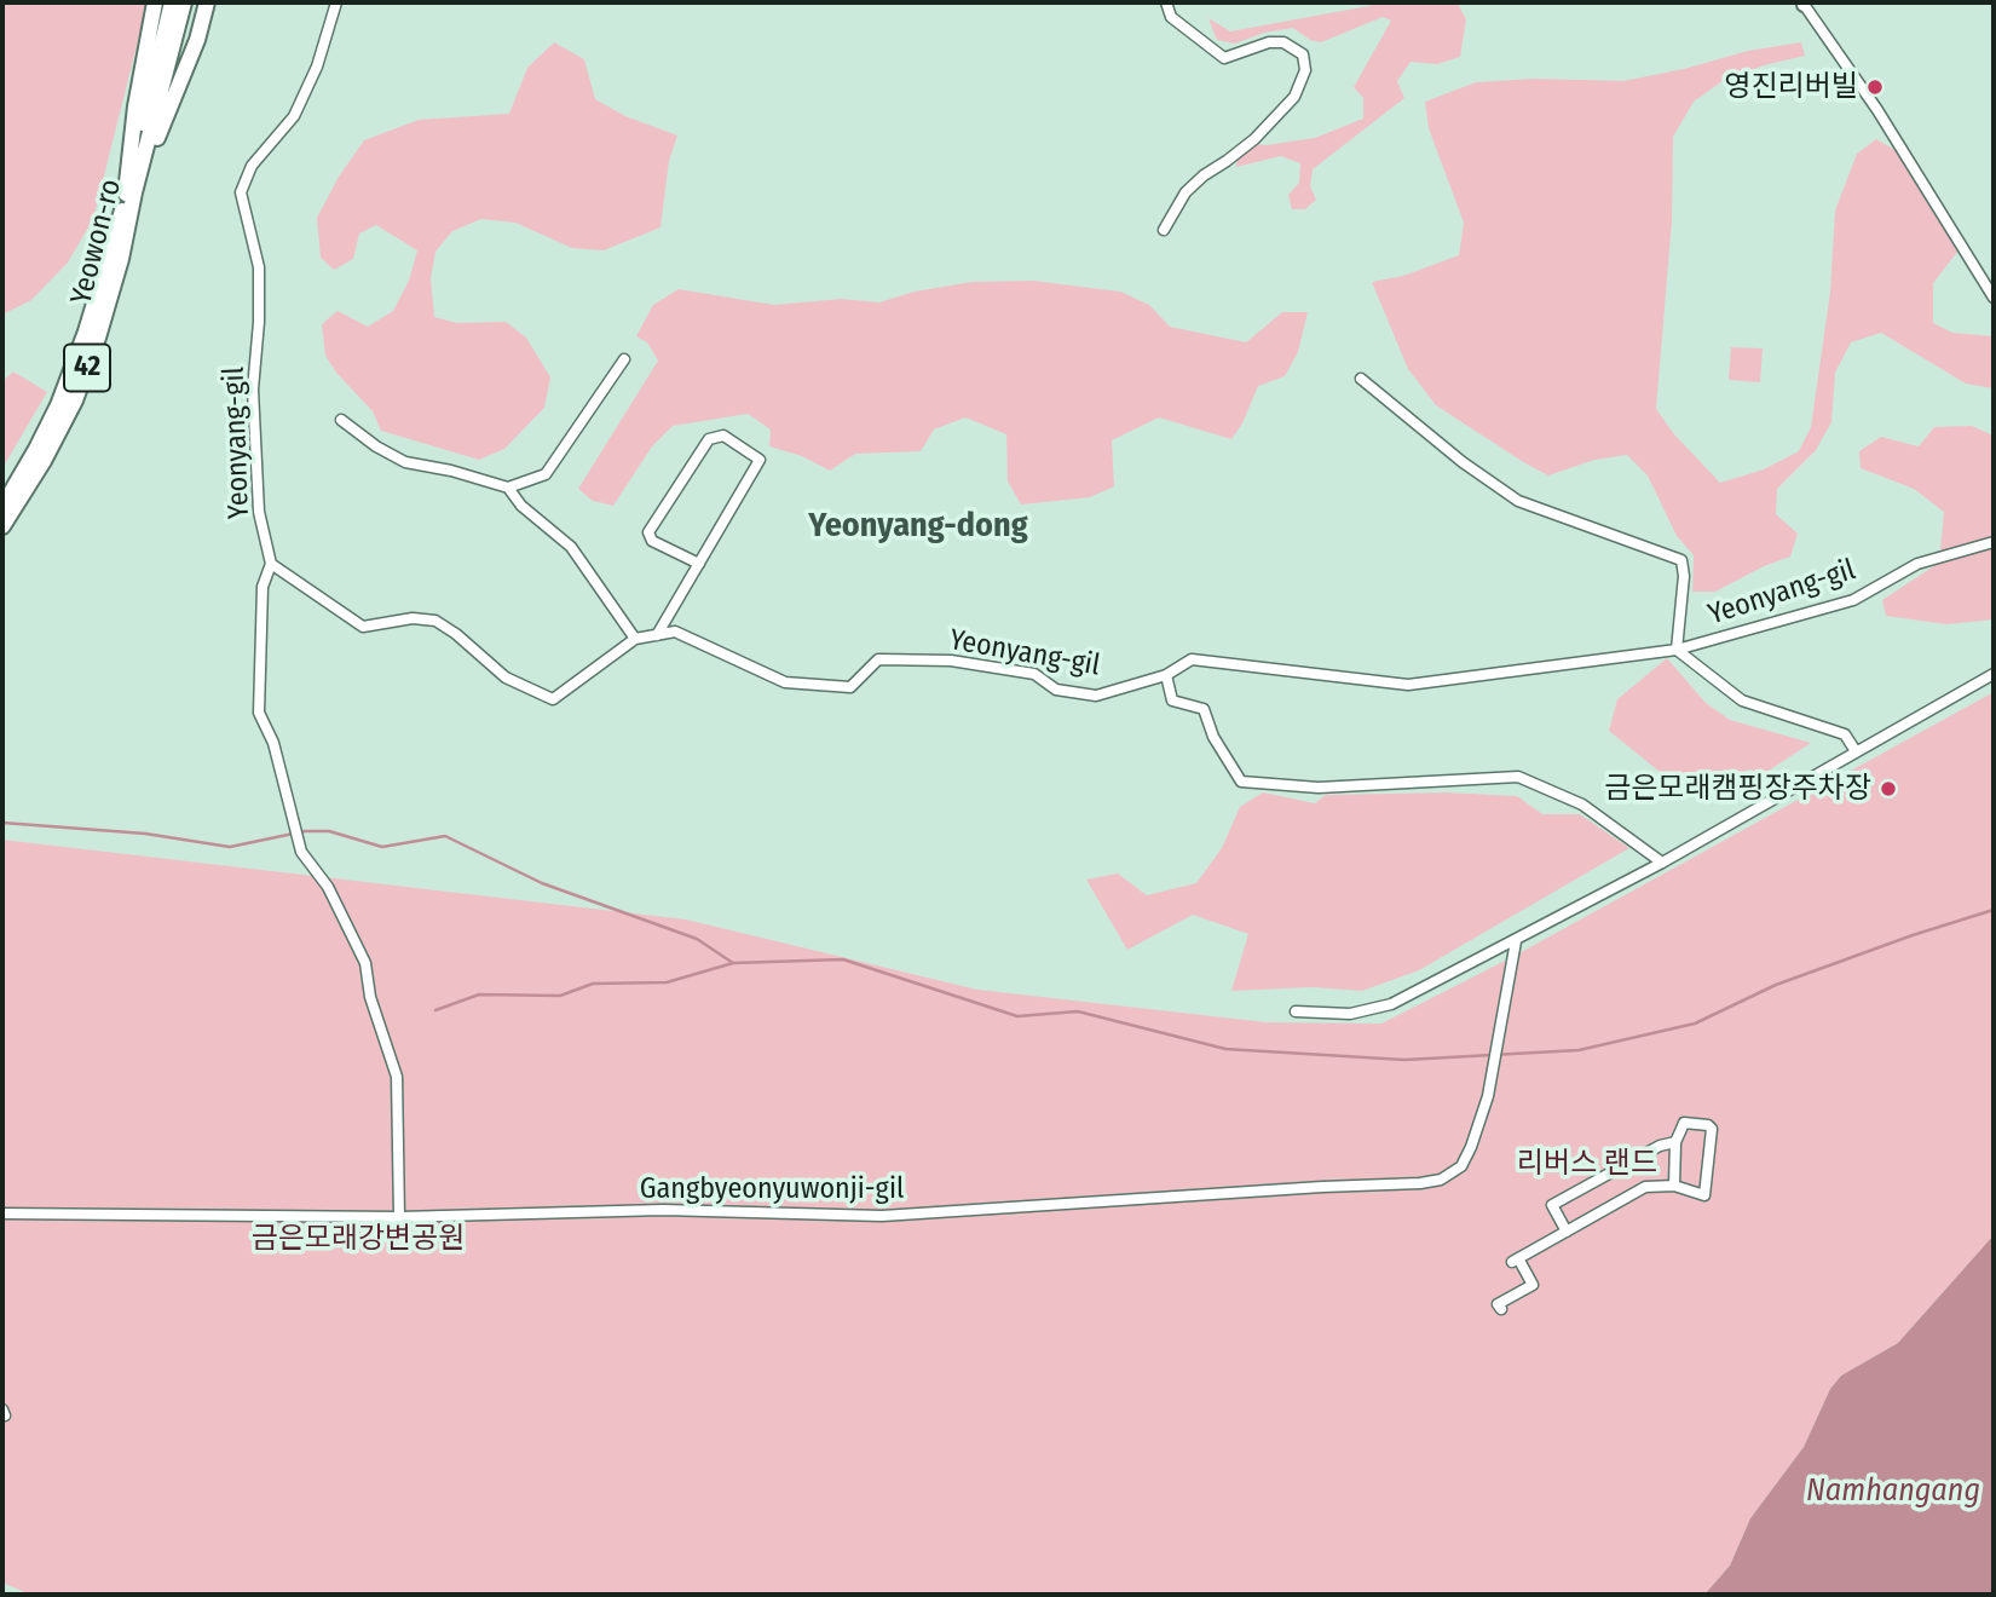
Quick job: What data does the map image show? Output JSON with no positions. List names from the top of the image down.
{
  "streets": {
    "highway": ["Yeowon-ro", "42"],
    "street": ["Yeonyang-gil", "Gangbyeonyuwonji-gil"]
  },
  "districts": ["Yeonyang-dong"],
  "water": ["Namhangang"],
  "parks": ["리버스 랜드", "금은모래강변공원"],
  "places": ["영진리버빌", "금은모래캠핑장주차장"]
}
